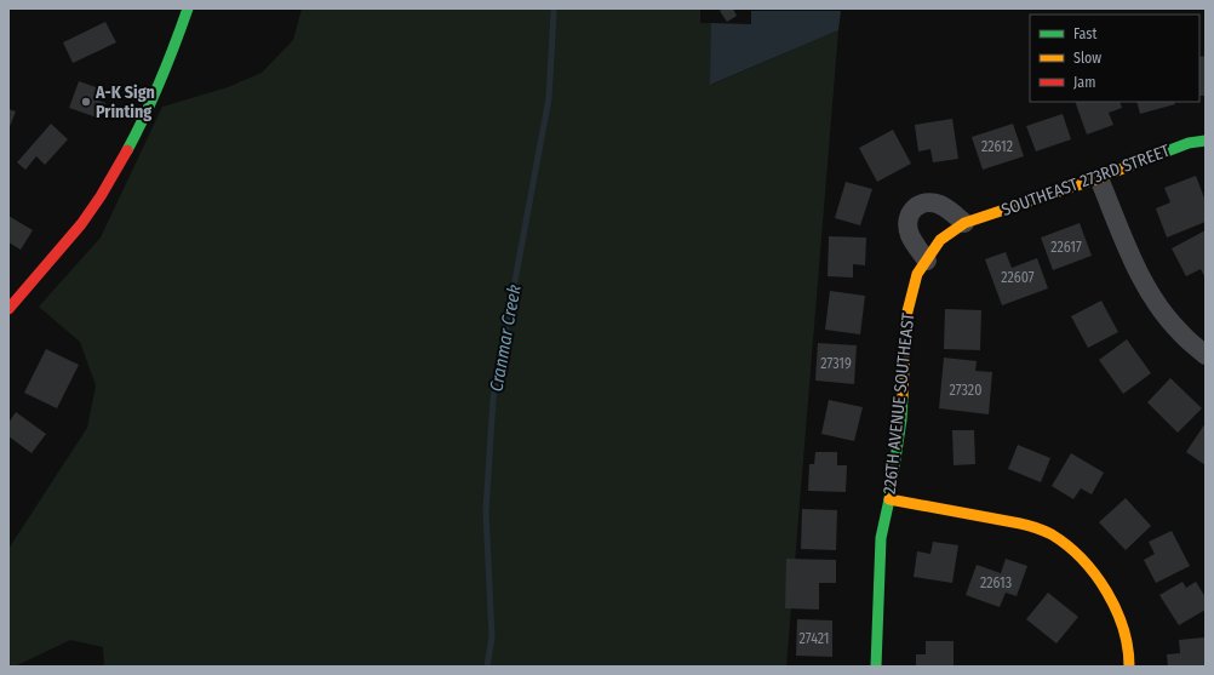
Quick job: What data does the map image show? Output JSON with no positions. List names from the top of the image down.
{
  "streets": {
    "street": ["SOUTHEAST 273RD STREET", "226TH AVENUE SOUTHEAST"]
  },
  "crossings": [
    ["SOUTHEAST 273RD STREET", "226TH AVENUE SOUTHEAST"]
  ],
  "water": ["Cranmar Creek"],
  "places": ["A-K Sign Printing"],
  "house_numbers": [
    "22612",
    "22617",
    "22607",
    "27319",
    "27320",
    "22613",
    "27421"
  ],
  "legend": ["Fast", "Slow", "Jam"]
}
